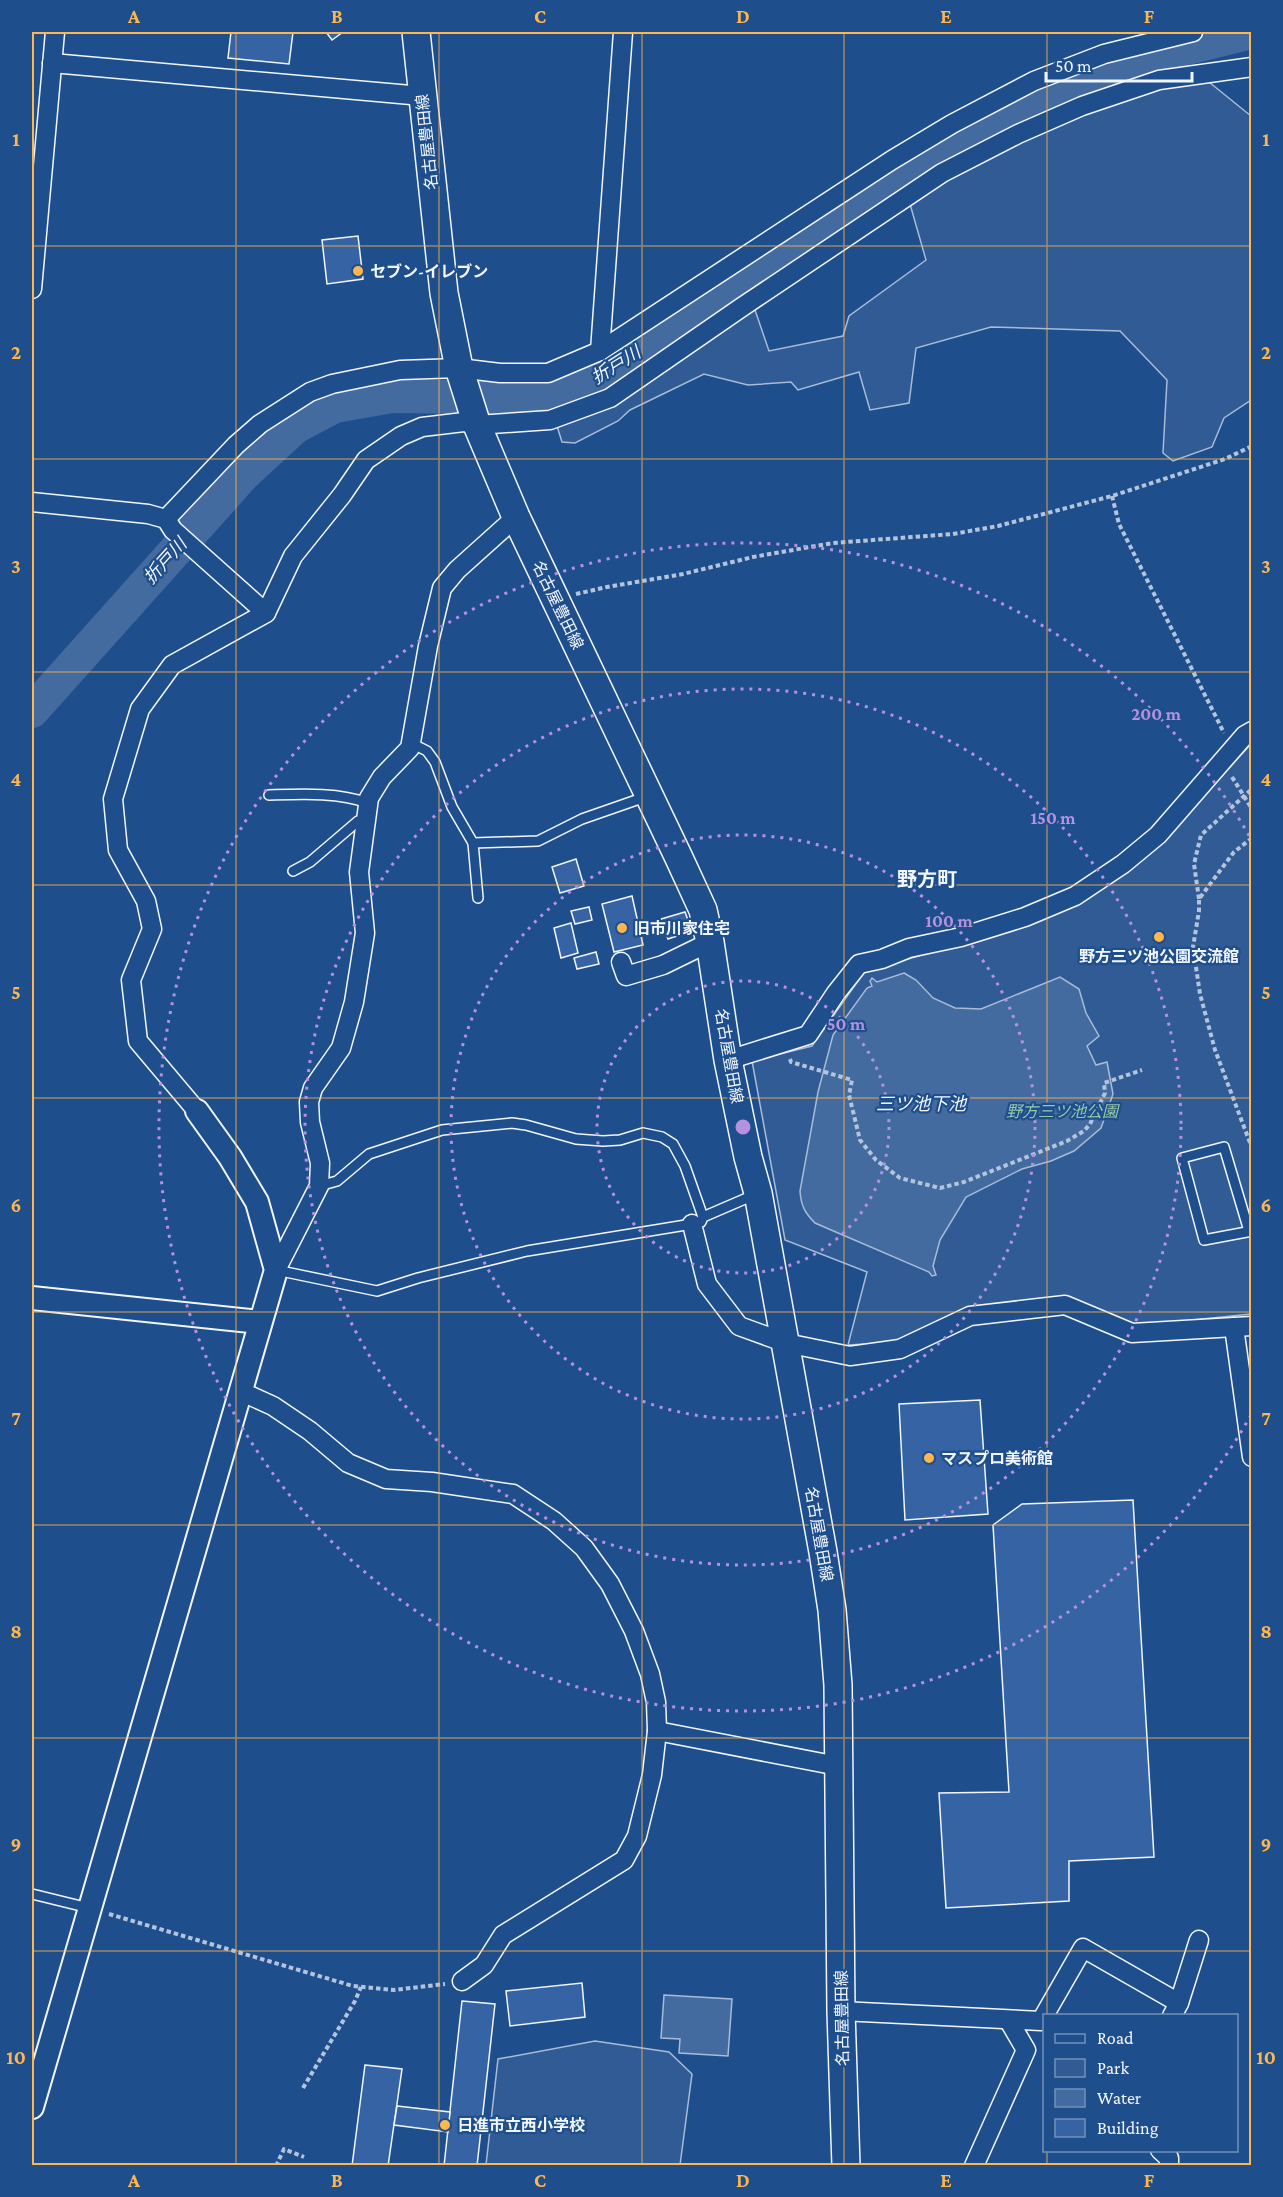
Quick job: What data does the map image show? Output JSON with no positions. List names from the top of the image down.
{
  "streets": {
    "main road": ["名古屋豊田線"]
  },
  "districts": ["野方町"],
  "water": ["折戸川", "三ツ池下池"],
  "parks": ["野方三ツ池公園"],
  "places": [
    "セブン-イレブン",
    "旧市川家住宅",
    "野方三ツ池公園交流館",
    "マスプロ美術館",
    "日進市立西小学校"
  ],
  "legend": [
    "Road",
    "Park",
    "Water",
    "Building"
  ],
  "scale_bar": "50 m",
  "grid": {
    "columns": [
      "A",
      "B",
      "C",
      "D",
      "E",
      "F"
    ],
    "rows": [
      "1",
      "2",
      "3",
      "4",
      "5",
      "6",
      "7",
      "8",
      "9",
      "10"
    ]
  },
  "rings": [
    "200 m",
    "150 m",
    "100 m",
    "50 m"
  ]
}
